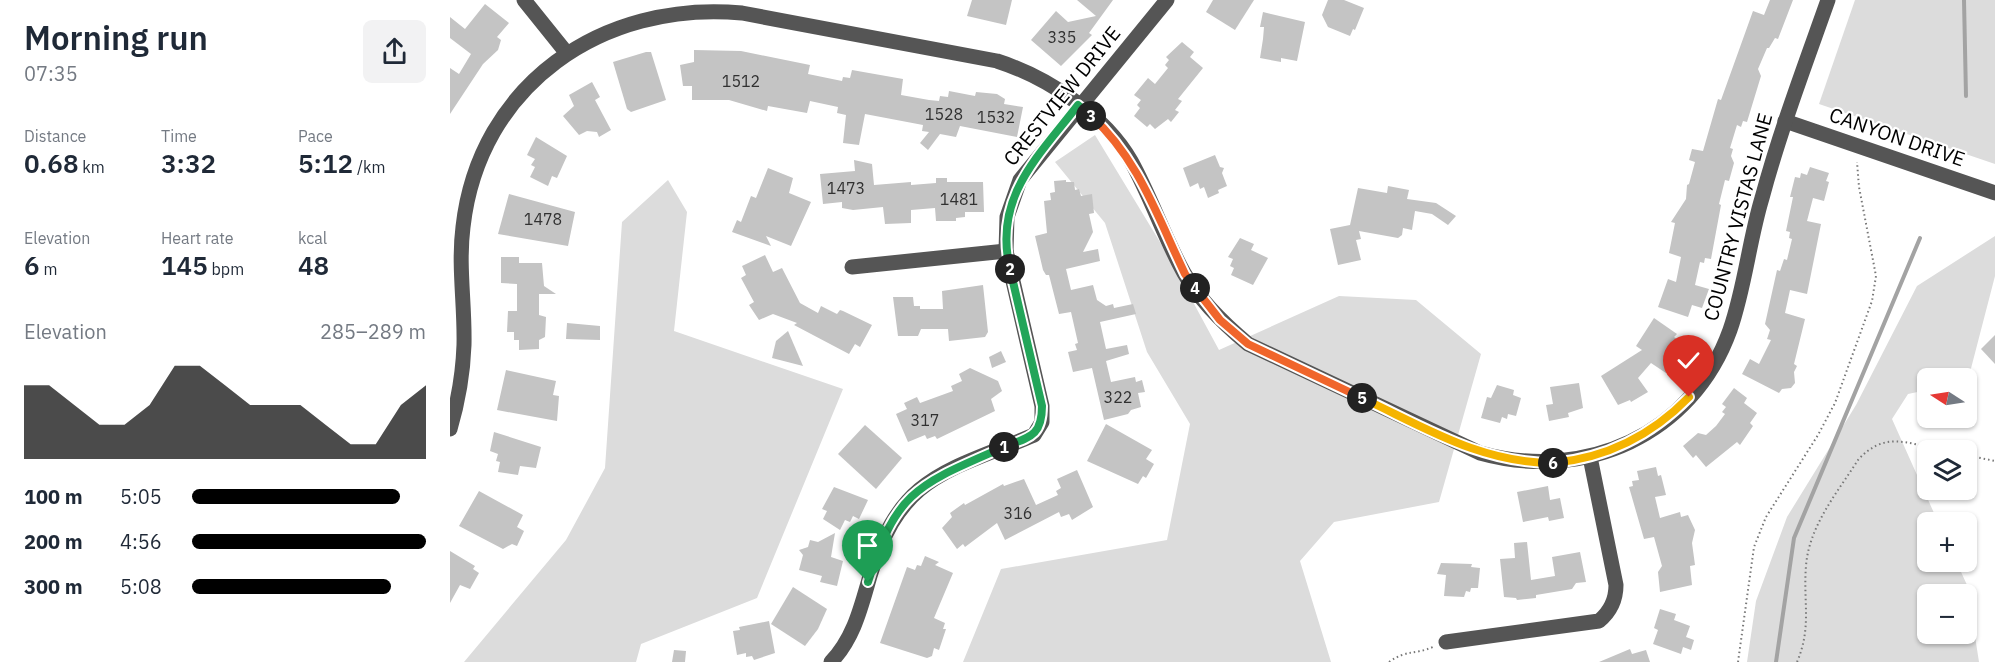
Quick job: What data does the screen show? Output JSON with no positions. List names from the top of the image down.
{
  "streets": {
    "street": ["CRESTVIEW DRIVE", "CANYON DRIVE", "COUNTRY VISTAS LANE"]
  },
  "crossings": [
    ["CRESTVIEW DRIVE", "COUNTRY VISTAS LANE"],
    ["CANYON DRIVE", "COUNTRY VISTAS LANE"]
  ],
  "house_numbers": [
    "335",
    "1512",
    "1528",
    "1532",
    "1473",
    "1481",
    "1478",
    "322",
    "317",
    "316"
  ],
  "north": "left",
  "page": {
    "heading": ["Morning run", "07:35"],
    "pins": [
      "3",
      "2",
      "4",
      "5",
      "1",
      "6"
    ],
    "stats": [
      ["Distance", "0.68 km"],
      ["Time", "3:32"],
      ["Pace", "5:12 /km"],
      ["Elevation", "6 m"],
      ["Heart rate", "145 bpm"],
      ["kcal", "48"]
    ],
    "chart": ["Elevation", "285–289 m"],
    "map_buttons": ["+", "−"],
    "list": [
      {
        "name": "100 m",
        "note": "5:05"
      },
      {
        "name": "200 m",
        "note": "4:56"
      },
      {
        "name": "300 m",
        "note": "5:08"
      }
    ]
  }
}
